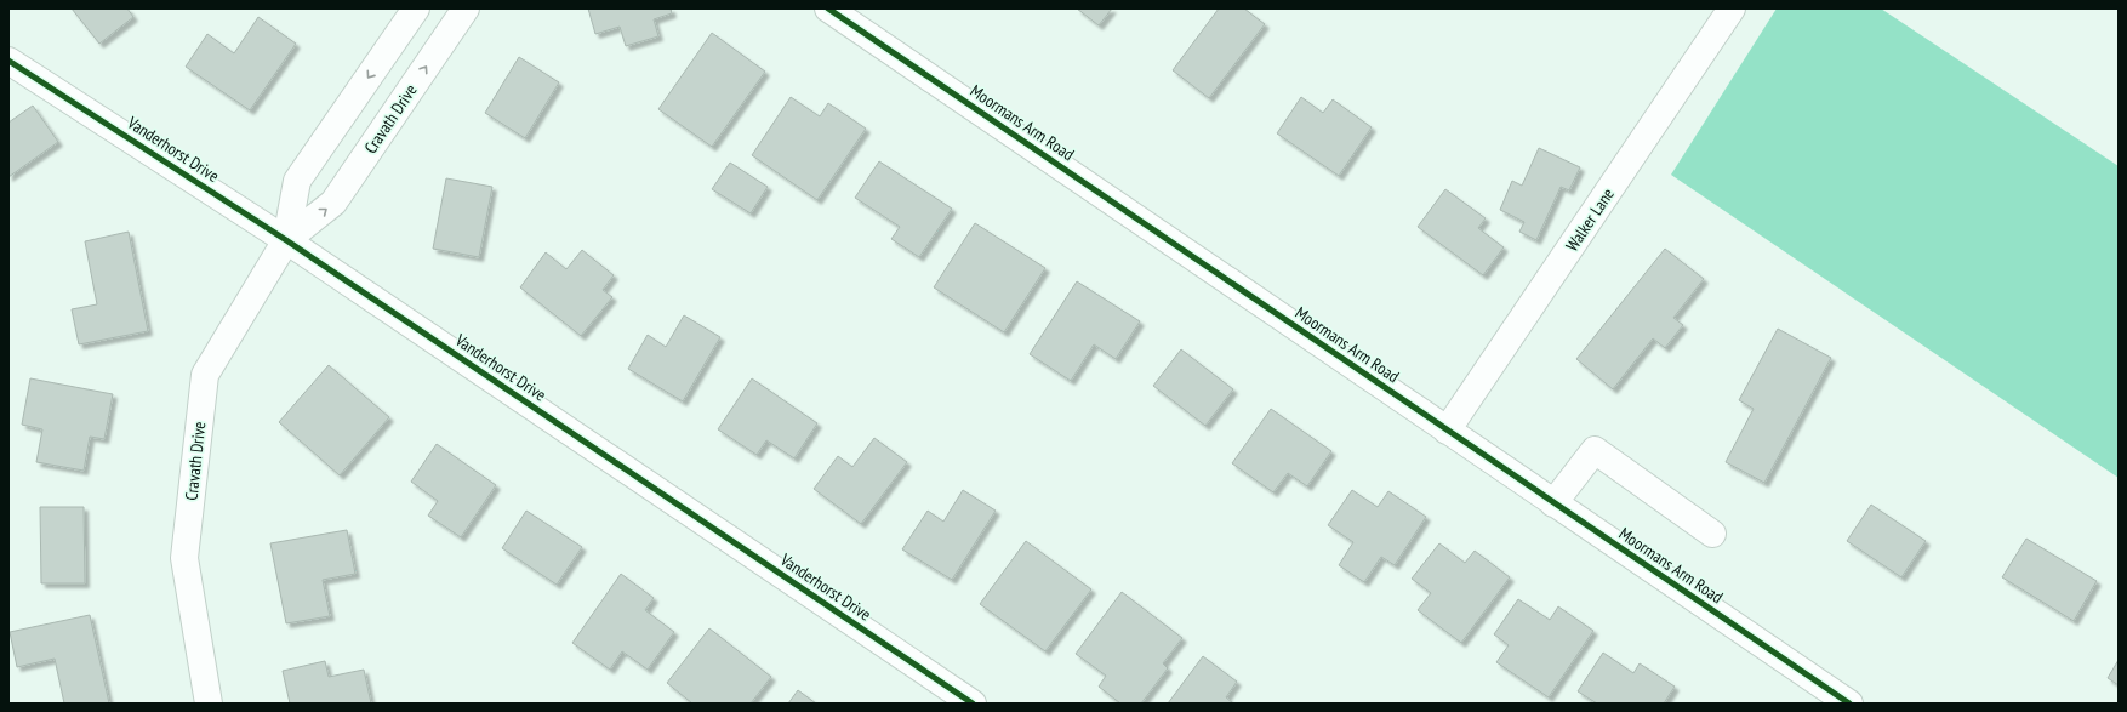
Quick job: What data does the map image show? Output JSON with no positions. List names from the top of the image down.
{
  "streets": {
    "street": [
      "Cravath Drive",
      "Moormans Arm Road",
      "Vanderhorst Drive",
      "Walker Lane"
    ]
  },
  "crossings": [
    ["Cravath Drive", "Vanderhorst Drive"],
    ["Moormans Arm Road", "Walker Lane"]
  ]
}
